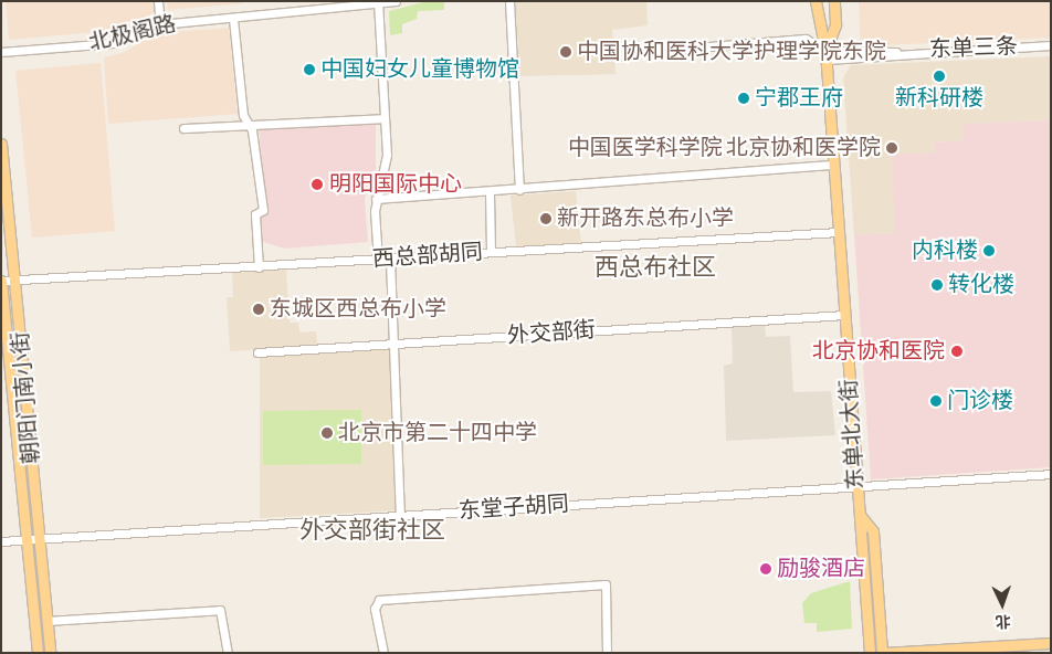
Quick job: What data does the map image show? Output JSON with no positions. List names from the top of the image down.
{
  "streets": {
    "main road": ["朝阳门南小街", "东单北大街"],
    "street": [
      "北极阁路",
      "东单三条",
      "西总部胡同",
      "外交部街",
      "东堂子胡同"
    ]
  },
  "crossings": [
    ["东单三条", "东单北大街"],
    ["西总部胡同", "朝阳门南小街"],
    ["西总部胡同", "东单北大街"],
    ["外交部街", "东单北大街"],
    ["朝阳门南小街", "东堂子胡同"],
    ["东单北大街", "东堂子胡同"]
  ],
  "districts": ["西总布社区", "外交部街社区"],
  "places": [
    "中国协和医科大学护理学院东院",
    "中国妇女儿童博物馆",
    "新科研楼",
    "宁郡王府",
    "中国医学科学院 北京协和医学院",
    "明阳国际中心",
    "新开路东总布小学",
    "内科楼",
    "转化楼",
    "东城区西总布小学",
    "北京协和医院",
    "门诊楼",
    "北京市第二十四中学",
    "励骏酒店"
  ],
  "north": "bottom"
}
